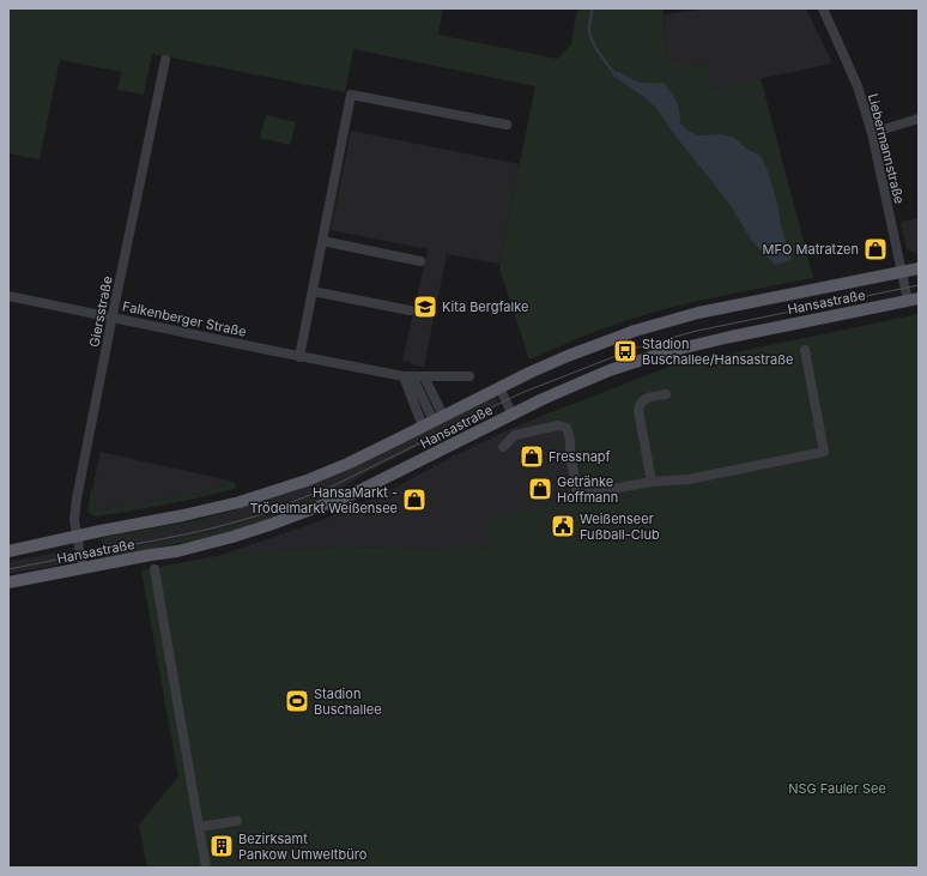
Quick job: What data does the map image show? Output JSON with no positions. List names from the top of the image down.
{
  "streets": {
    "main road": ["Hansastraße"],
    "street": ["Liebermannstraße", "Giersstraße", "Falkenberger Straße"]
  },
  "crossings": [
    ["Liebermannstraße", "Hansastraße"],
    ["Hansastraße", "Giersstraße"],
    ["Giersstraße", "Falkenberger Straße"]
  ],
  "parks": ["NSG Fauler See"],
  "places": {
    "shop": [
      "MFO Matratzen",
      "Fressnapf",
      "Getränke Hoffmann",
      "HansaMarkt - Trödelmarkt Weißensee"
    ],
    "school or university": ["Kita Bergfalke"],
    "bus stop": ["Stadion Buschallee/Hansastraße"],
    "public building": ["Weißenseer Fußball-Club"],
    "sports": ["Stadion Buschallee"],
    "building": ["Bezirksamt Pankow Umweltbüro"]
  }
}
